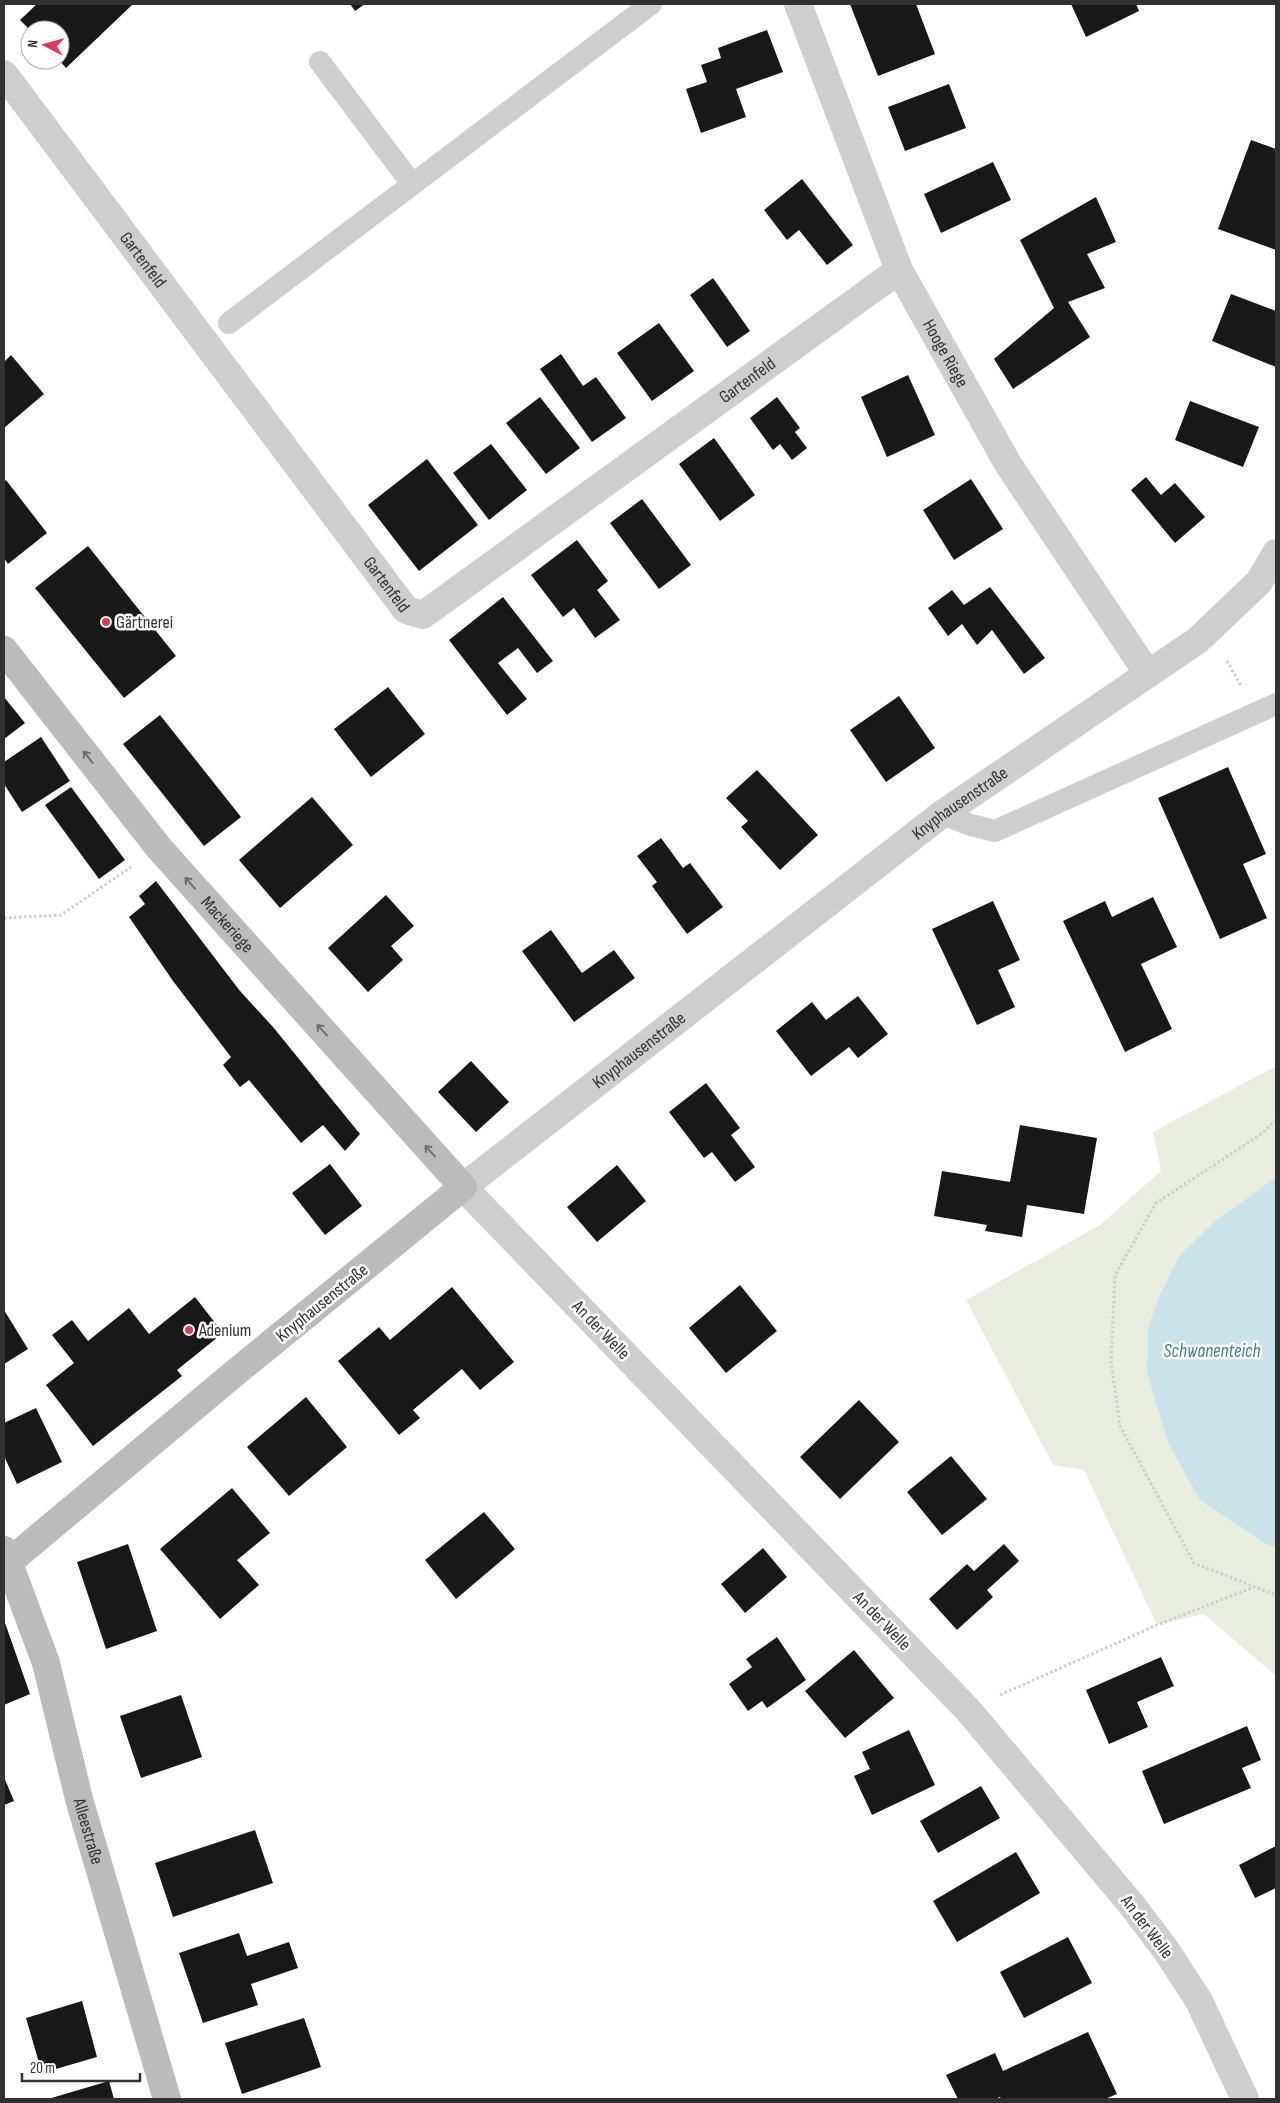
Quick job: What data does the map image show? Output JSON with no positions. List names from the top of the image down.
{
  "streets": {
    "main road": ["Knyphausenstraße", "Mackeriege", "Alleestraße"],
    "street": ["Gartenfeld", "Hooge Riege", "An der Welle"]
  },
  "crossings": [
    ["Gartenfeld", "Hooge Riege"],
    ["Hooge Riege", "Knyphausenstraße"],
    ["Knyphausenstraße", "Mackeriege"],
    ["Knyphausenstraße", "An der Welle"],
    ["Knyphausenstraße", "Alleestraße"],
    ["Mackeriege", "An der Welle"]
  ],
  "one_way": ["Mackeriege"],
  "water": ["Schwanenteich"],
  "places": ["Gärtnerei", "Adenium"],
  "scale_bar": "20 m",
  "north": "left"
}
